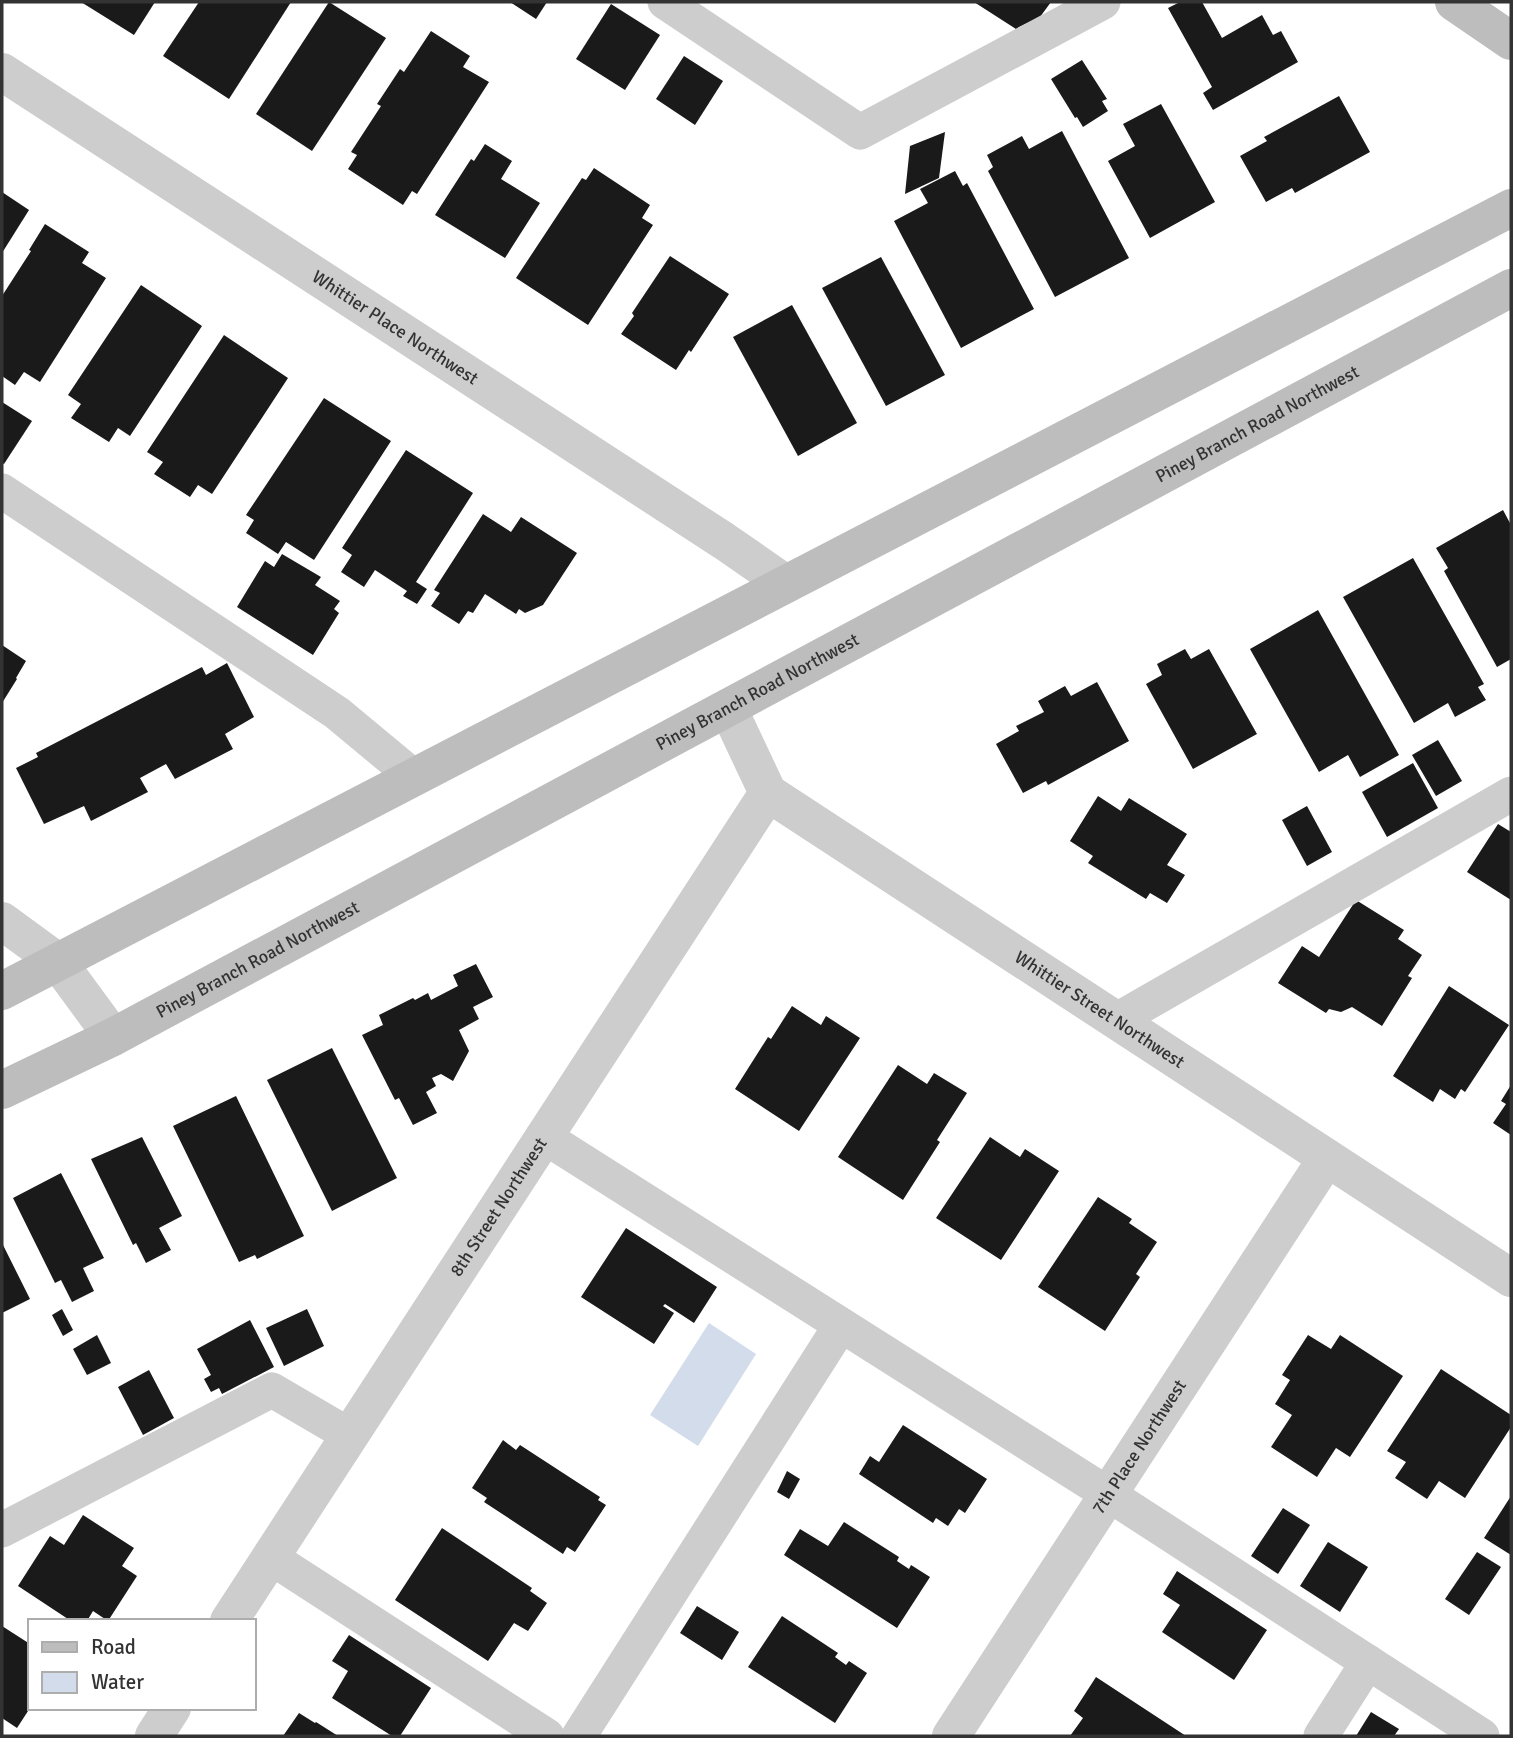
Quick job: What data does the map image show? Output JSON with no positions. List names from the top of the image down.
{
  "streets": {
    "main road": ["Piney Branch Road Northwest"],
    "street": [
      "Whittier Place Northwest",
      "Whittier Street Northwest",
      "8th Street Northwest",
      "7th Place Northwest"
    ]
  },
  "crossings": [
    ["Whittier Street Northwest", "8th Street Northwest"],
    ["Whittier Street Northwest", "7th Place Northwest"]
  ],
  "legend": ["Road", "Water"]
}
